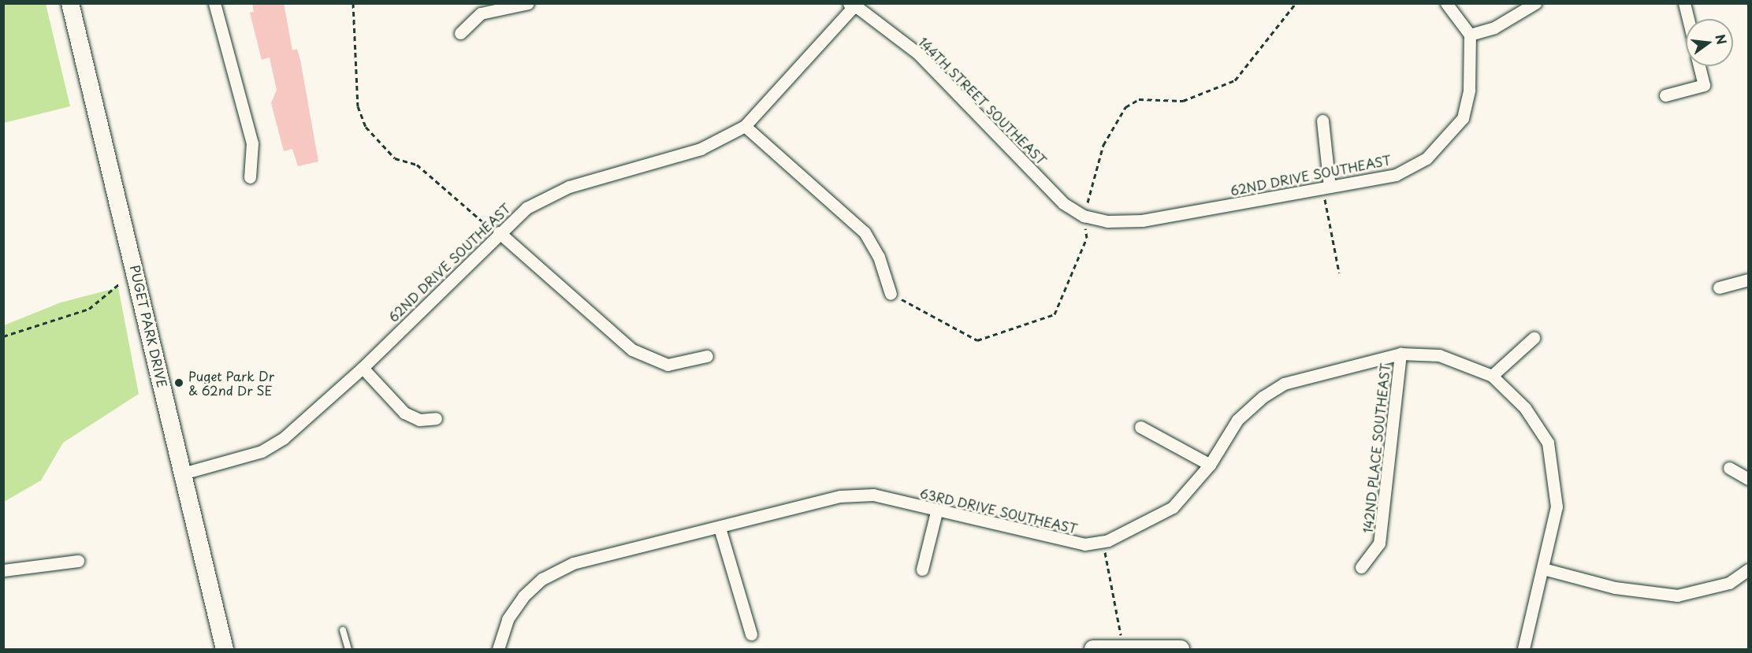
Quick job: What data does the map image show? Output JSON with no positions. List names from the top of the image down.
{
  "streets": {
    "street": [
      "144TH STREET SOUTHEAST",
      "62ND DRIVE SOUTHEAST",
      "PUGET PARK DRIVE",
      "142ND PLACE SOUTHEAST",
      "63RD DRIVE SOUTHEAST"
    ]
  },
  "crossings": [
    ["144TH STREET SOUTHEAST", "62ND DRIVE SOUTHEAST"],
    ["62ND DRIVE SOUTHEAST", "PUGET PARK DRIVE"],
    ["142ND PLACE SOUTHEAST", "63RD DRIVE SOUTHEAST"]
  ],
  "places": ["Puget Park Dr & 62nd Dr SE"],
  "north": "right"
}
